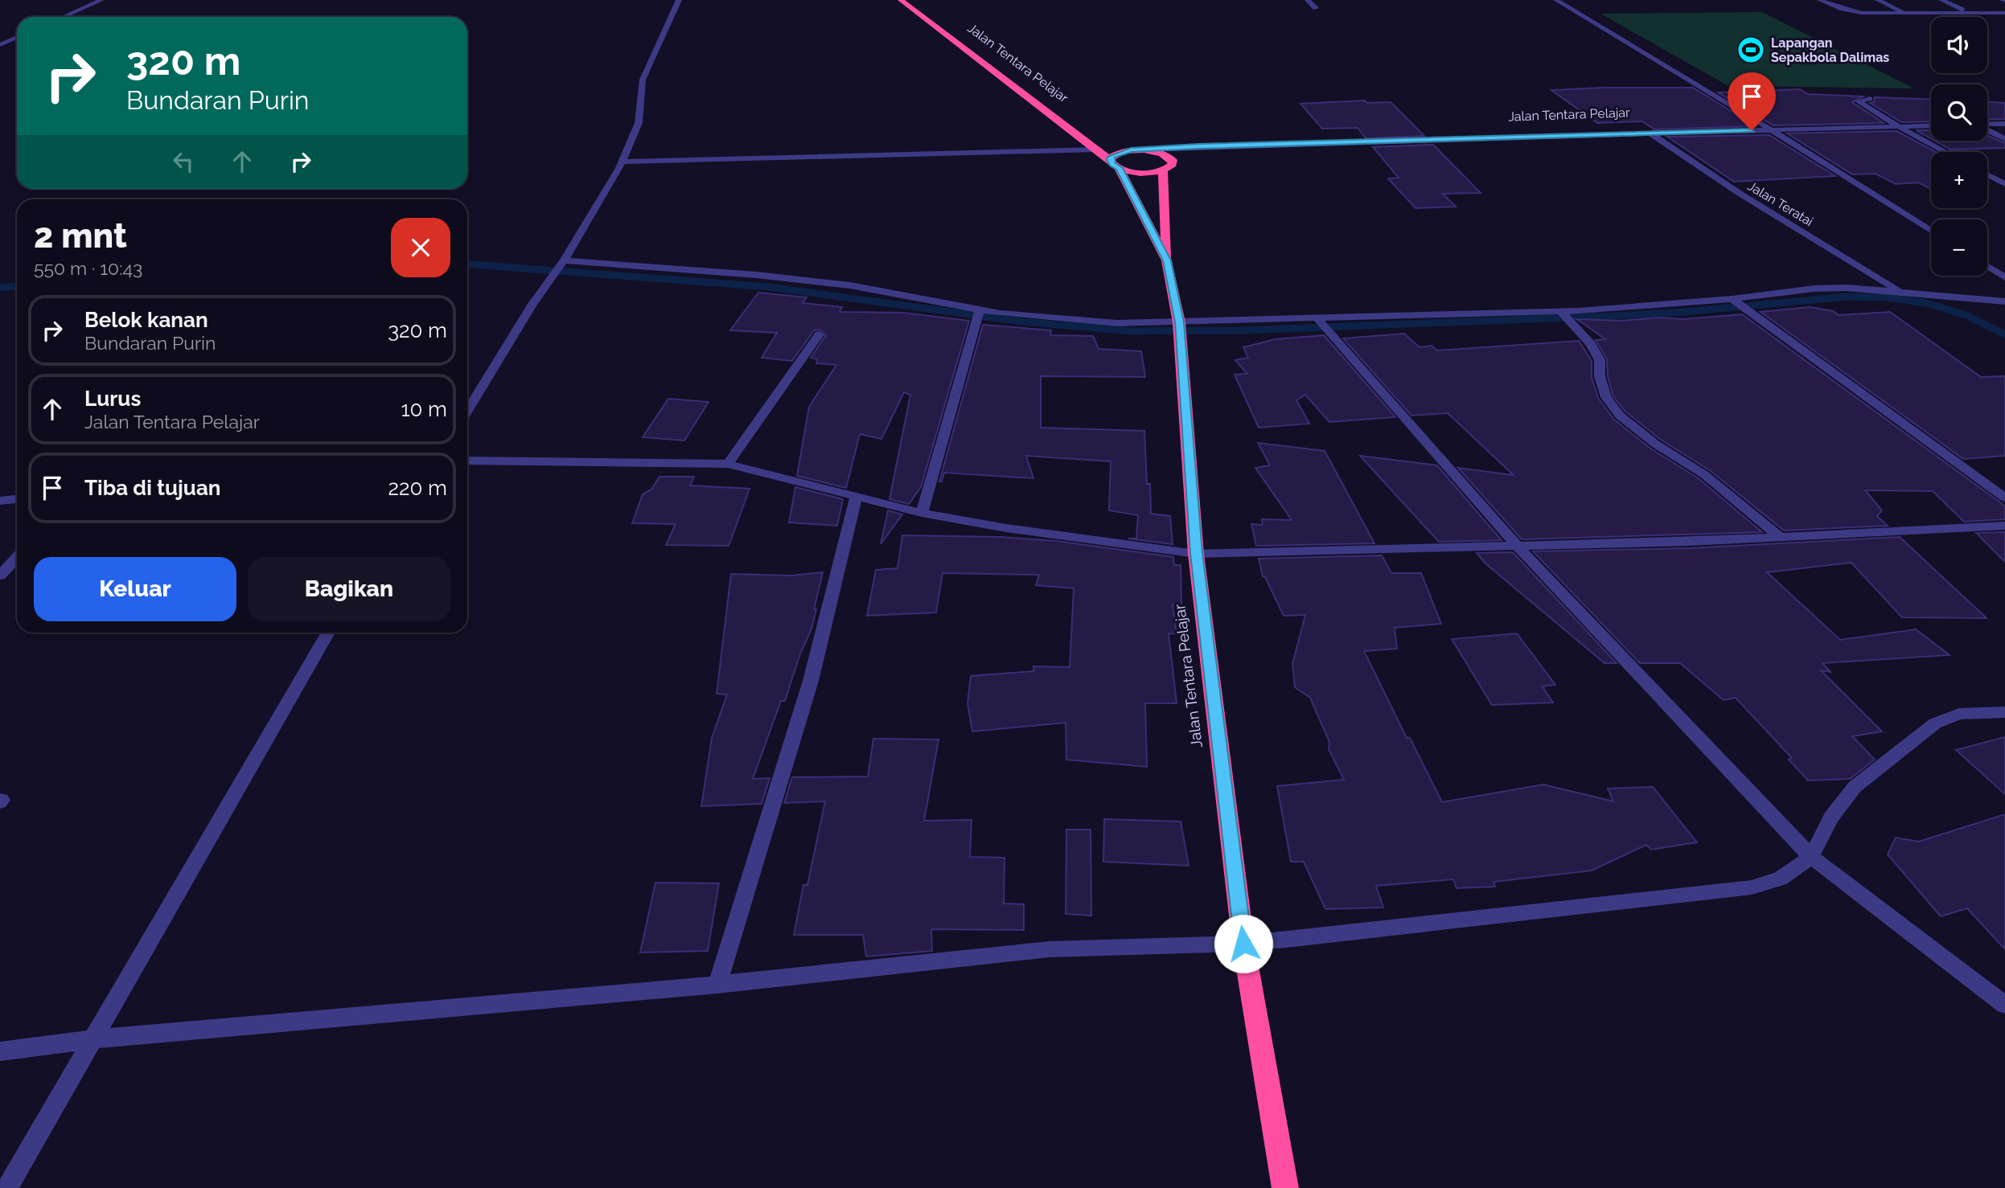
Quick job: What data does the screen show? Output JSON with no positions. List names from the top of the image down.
{
  "streets": {
    "highway": ["Jalan Tentara Pelajar"],
    "street": ["Jalan Teratai"]
  },
  "crossings": [
    ["Jalan Tentara Pelajar", "Jalan Teratai"]
  ],
  "places": {
    "sports": ["Lapangan Sepakbola Dalimas"]
  },
  "page": {
    "map_buttons": ["+", "−"],
    "turn": ["320 m", "Bundaran Purin"],
    "heading": ["2 mnt", "550 m · 10:43"],
    "list": [
      {
        "name": "Belok kanan",
        "note": "Bundaran Purin",
        "value": "320 m"
      },
      {
        "name": "Lurus",
        "note": "Jalan Tentara Pelajar",
        "value": "10 m"
      },
      {
        "name": "Tiba di tujuan",
        "value": "220 m"
      }
    ],
    "buttons": ["Keluar", "Bagikan"]
  }
}
